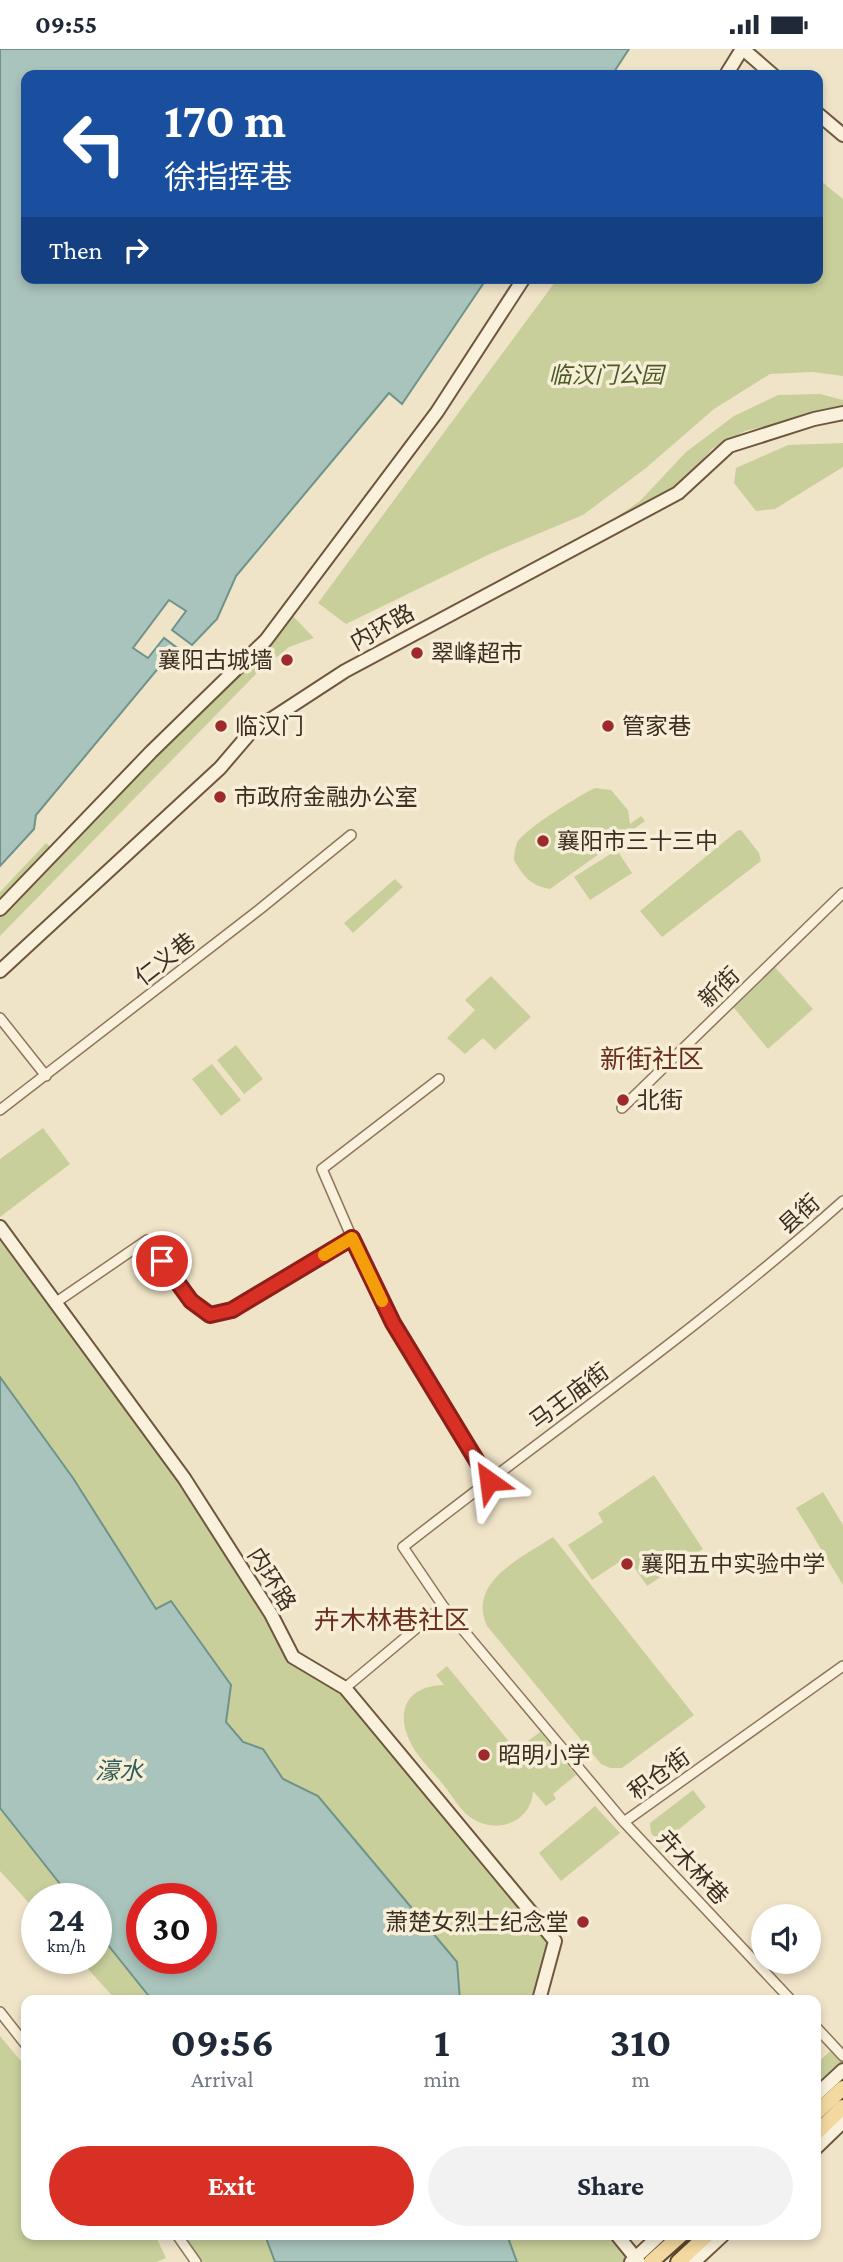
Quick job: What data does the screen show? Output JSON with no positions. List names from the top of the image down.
{
  "streets": {
    "street": [
      "内环路",
      "仁义巷",
      "新街",
      "县街",
      "马王庙街",
      "积仓街",
      "卉木林巷"
    ]
  },
  "crossings": [
    ["县街", "马王庙街"],
    ["马王庙街", "积仓街"],
    ["积仓街", "卉木林巷"]
  ],
  "districts": ["新街社区", "卉木林巷社区"],
  "water": ["濠水"],
  "parks": ["临汉门公园"],
  "places": [
    "翠峰超市",
    "襄阳古城墙",
    "临汉门",
    "管家巷",
    "市政府金融办公室",
    "襄阳市三十三中",
    "北街",
    "襄阳五中实验中学",
    "昭明小学",
    "萧楚女烈士纪念堂"
  ],
  "page": {
    "status": "09:55",
    "turn": ["170 m", "徐指挥巷"],
    "then": "Then",
    "speed": "24 km/h",
    "limit": "30",
    "eta": [
      "09:56",
      "Arrival",
      "1",
      "min",
      "310",
      "m"
    ],
    "buttons": ["Exit", "Share"]
  }
}
